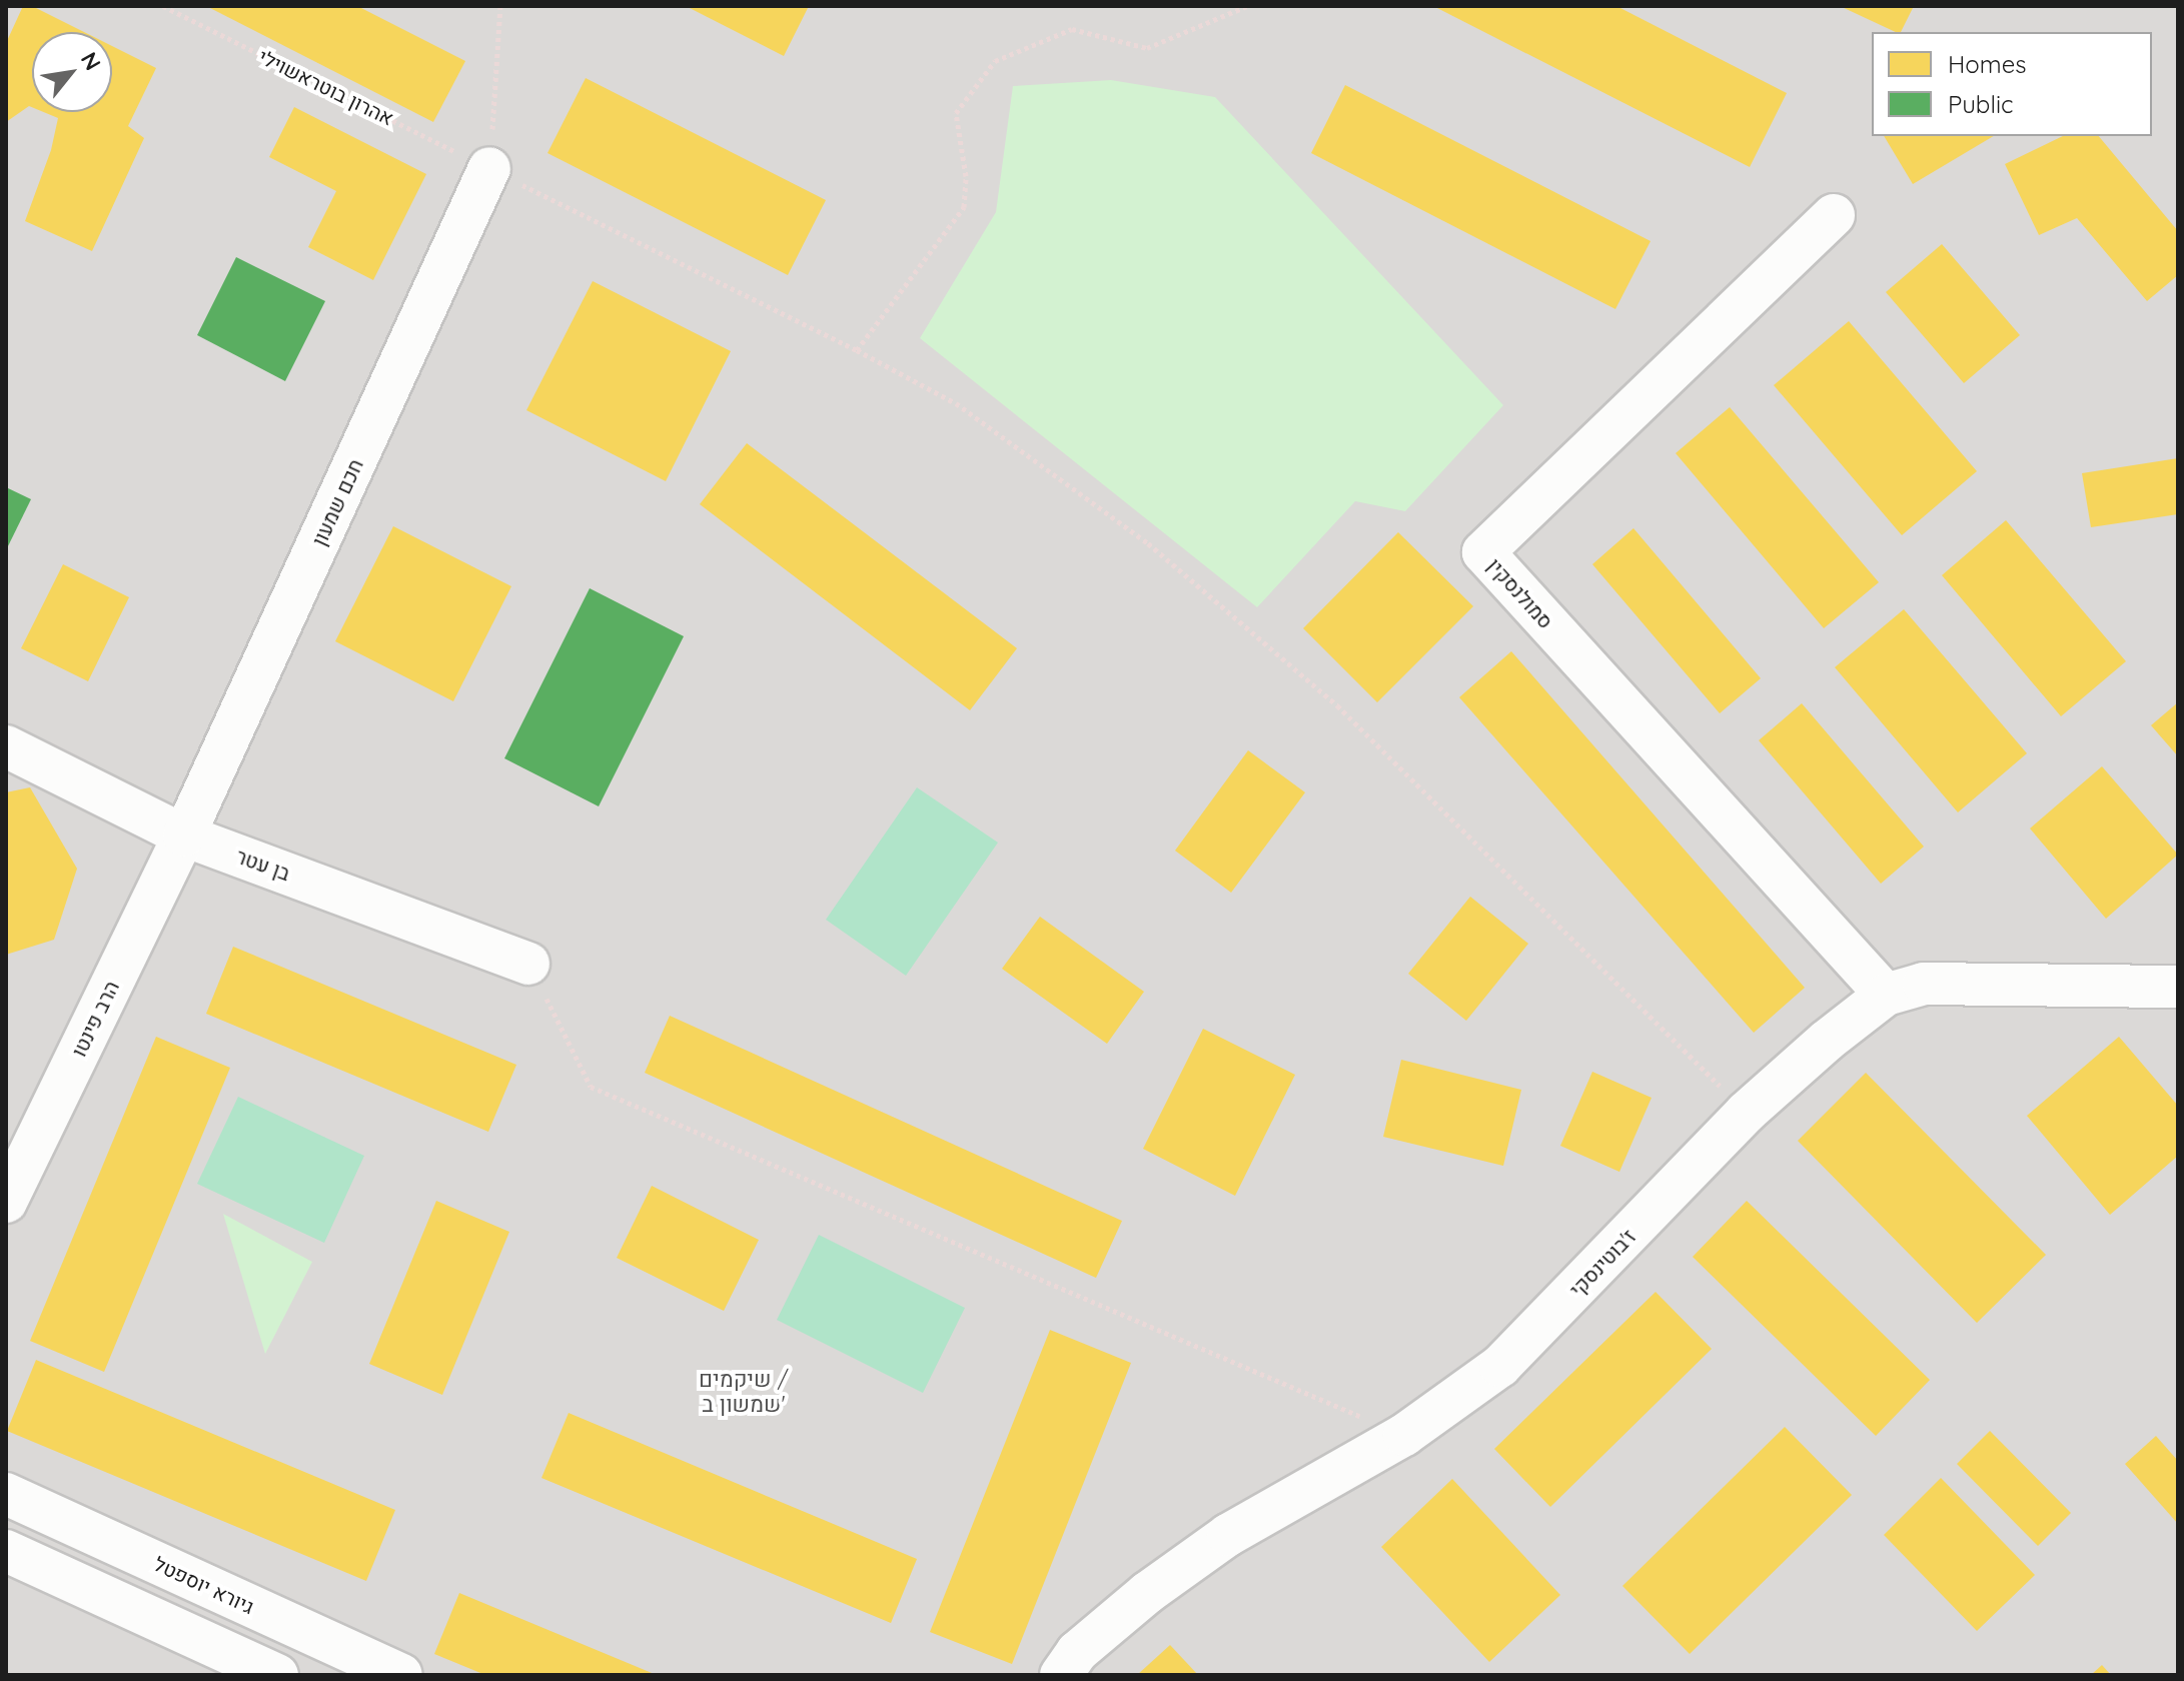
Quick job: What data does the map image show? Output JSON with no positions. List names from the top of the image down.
{
  "streets": {
    "street": [
      "חכם שמעון",
      "סמולנסקין",
      "בן עטר",
      "הרב פינטו",
      "ז'בוטינסקי",
      "גיורא יוספטל"
    ],
    "path": ["אהרון בוטראשוילי"]
  },
  "crossings": [
    ["אהרון בוטראשוילי", "חכם שמעון"],
    ["אהרון בוטראשוילי", "ז'בוטינסקי"],
    ["חכם שמעון", "בן עטר"],
    ["חכם שמעון", "הרב פינטו"],
    ["סמולנסקין", "ז'בוטינסקי"],
    ["בן עטר", "הרב פינטו"]
  ],
  "districts": ["שיקמים / שמשון ב'"],
  "legend": ["Homes", "Public"],
  "north": "top right"
}
